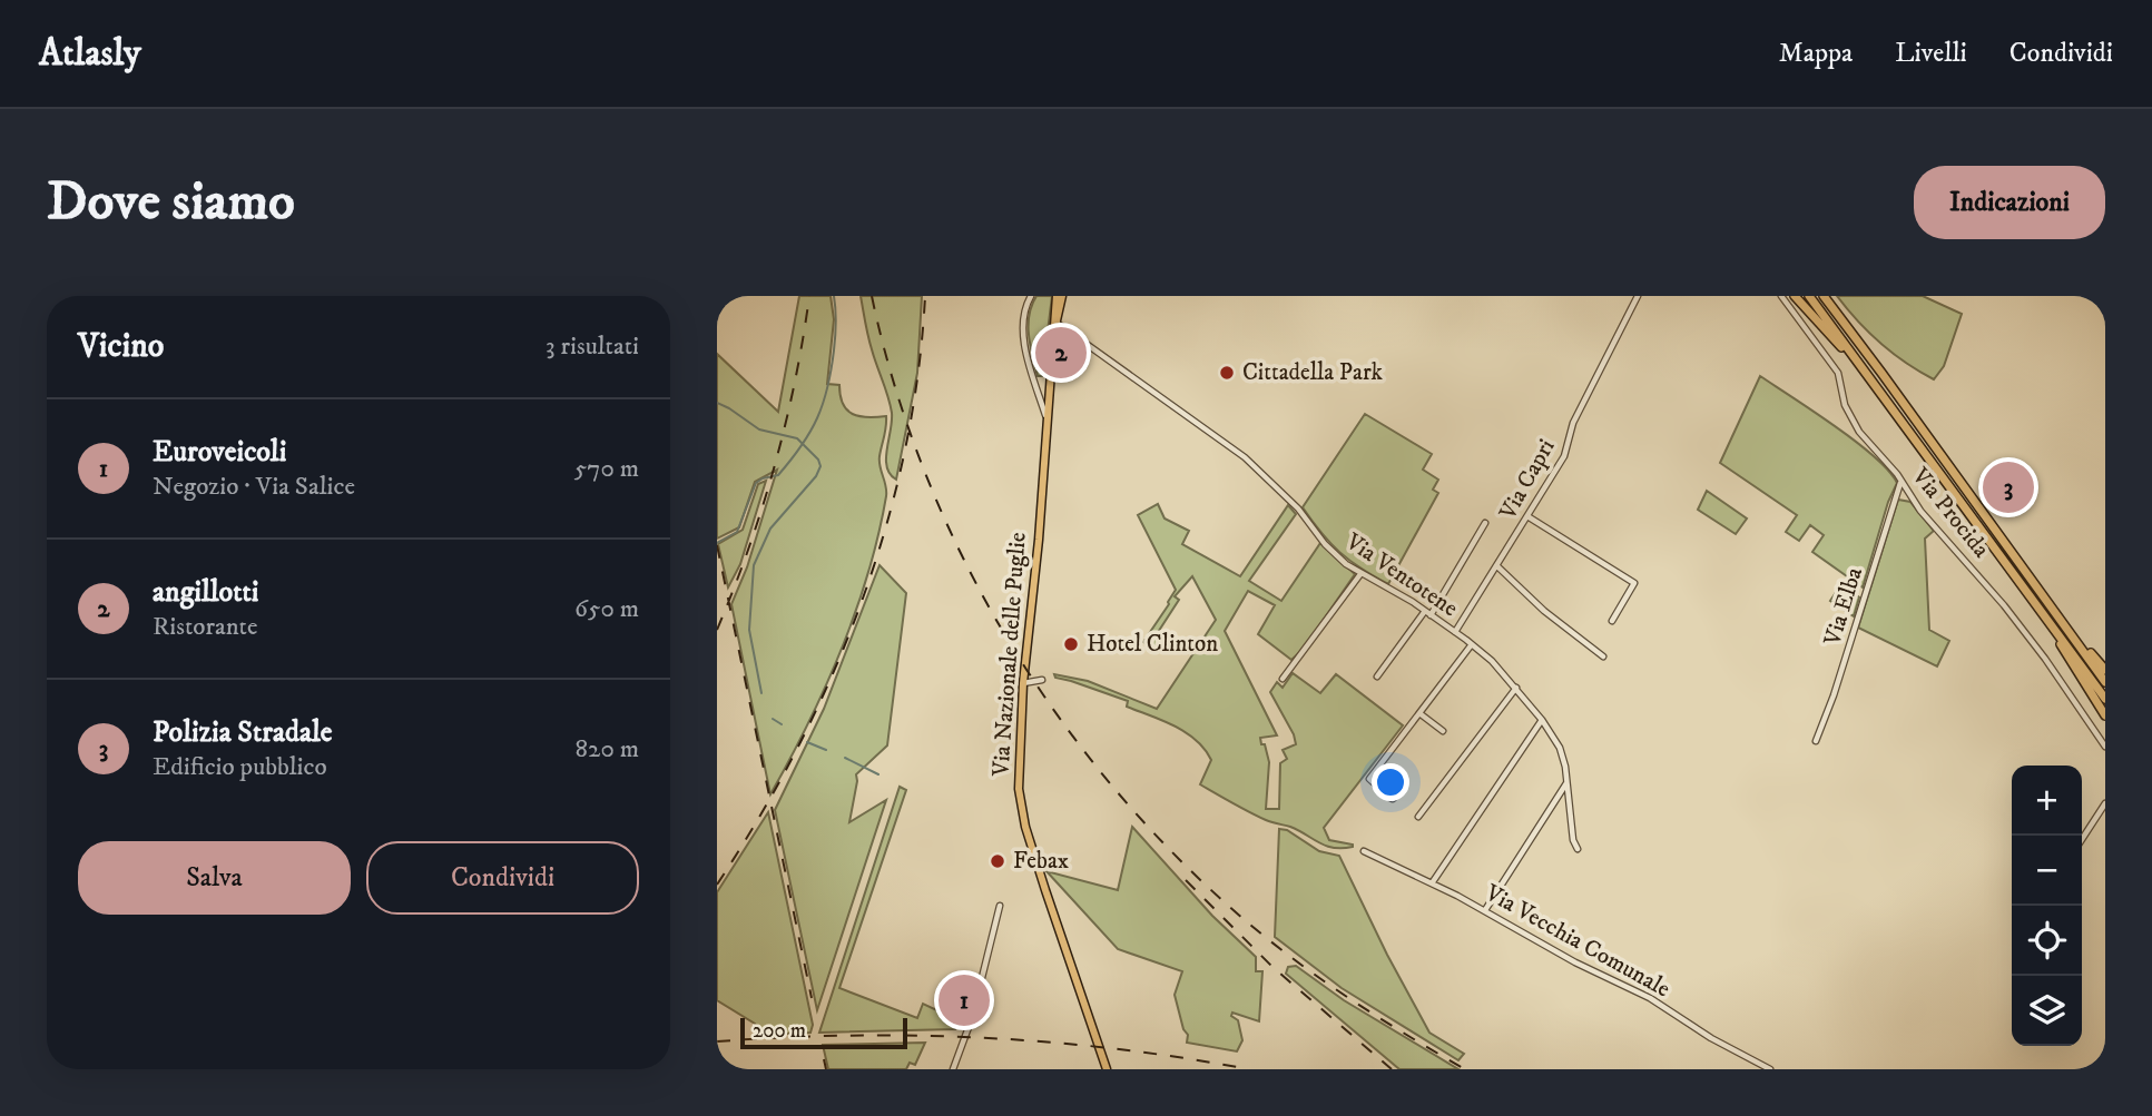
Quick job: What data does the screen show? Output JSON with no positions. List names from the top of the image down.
{
  "streets": {
    "main road": ["Via Nazionale delle Puglie"],
    "street": [
      "Via Capri",
      "Via Procida",
      "Via Ventotene",
      "Via Elba",
      "Via Vecchia Comunale"
    ]
  },
  "crossings": [
    ["Via Capri", "Via Ventotene"],
    ["Via Procida", "Via Elba"],
    ["Via Ventotene", "Via Nazionale delle Puglie"]
  ],
  "places": ["Cittadella Park", "Hotel Clinton", "Febax"],
  "scale_bar": "200 m",
  "page": {
    "header": "Atlasly",
    "nav": ["Mappa", "Livelli", "Condividi"],
    "buttons": [
      "Indicazioni",
      ["Salva", "Condividi"]
    ],
    "title": "Dove siamo",
    "heading": ["Vicino", "3 risultati"],
    "pins": ["2", "3", "1"],
    "list": [
      {
        "mark": "1",
        "name": "Euroveicoli",
        "note": "Negozio · Via Salice",
        "value": "570 m"
      },
      {
        "mark": "2",
        "name": "angillotti",
        "note": "Ristorante",
        "value": "650 m"
      },
      {
        "mark": "3",
        "name": "Polizia Stradale",
        "note": "Edificio pubblico",
        "value": "820 m"
      }
    ],
    "map_buttons": ["+", "−"],
    "scale": "200 m"
  }
}
